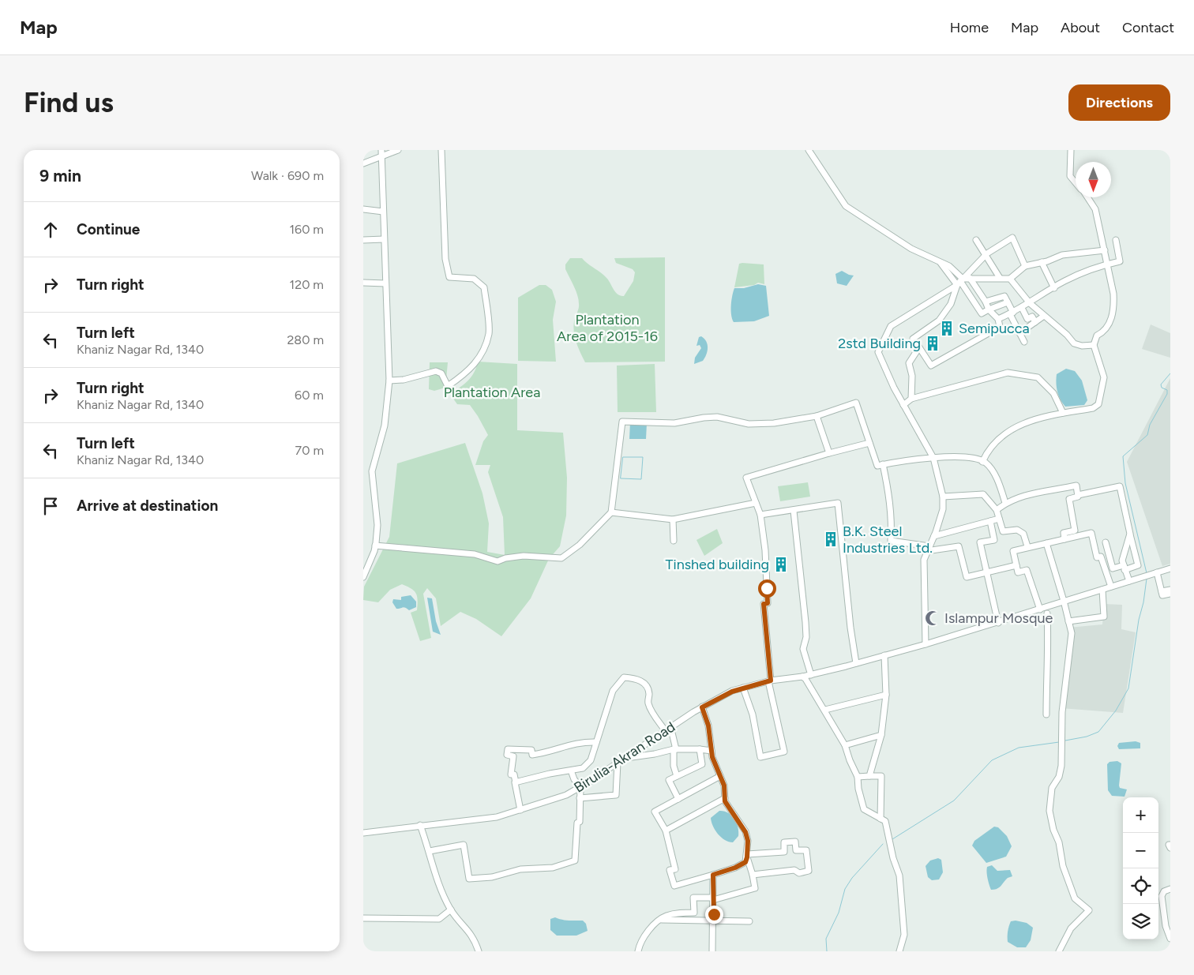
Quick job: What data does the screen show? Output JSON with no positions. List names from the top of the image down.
{
  "streets": {
    "street": ["Birulia-Akran Road"]
  },
  "parks": ["Plantation Area of 2015-16", "Plantation Area"],
  "places": {
    "building": [
      "Semipucca",
      "2std Building",
      "B.K. Steel Industries Ltd.",
      "Tinshed building"
    ],
    "mosque": ["Islampur Mosque"]
  },
  "north": "bottom",
  "page": {
    "header": "Map",
    "nav": [
      "Home",
      "Map",
      "About",
      "Contact"
    ],
    "buttons": "Directions",
    "title": "Find us",
    "heading": ["9 min", "Walk · 690 m"],
    "list": [
      ["Continue", "160 m"],
      ["Turn right", "120 m"],
      ["Turn left", "Khaniz Nagar Rd, 1340", "280 m"],
      ["Turn right", "Khaniz Nagar Rd, 1340", "60 m"],
      ["Turn left", "Khaniz Nagar Rd, 1340", "70 m"],
      "Arrive at destination"
    ],
    "map_buttons": ["+", "−"]
  }
}
